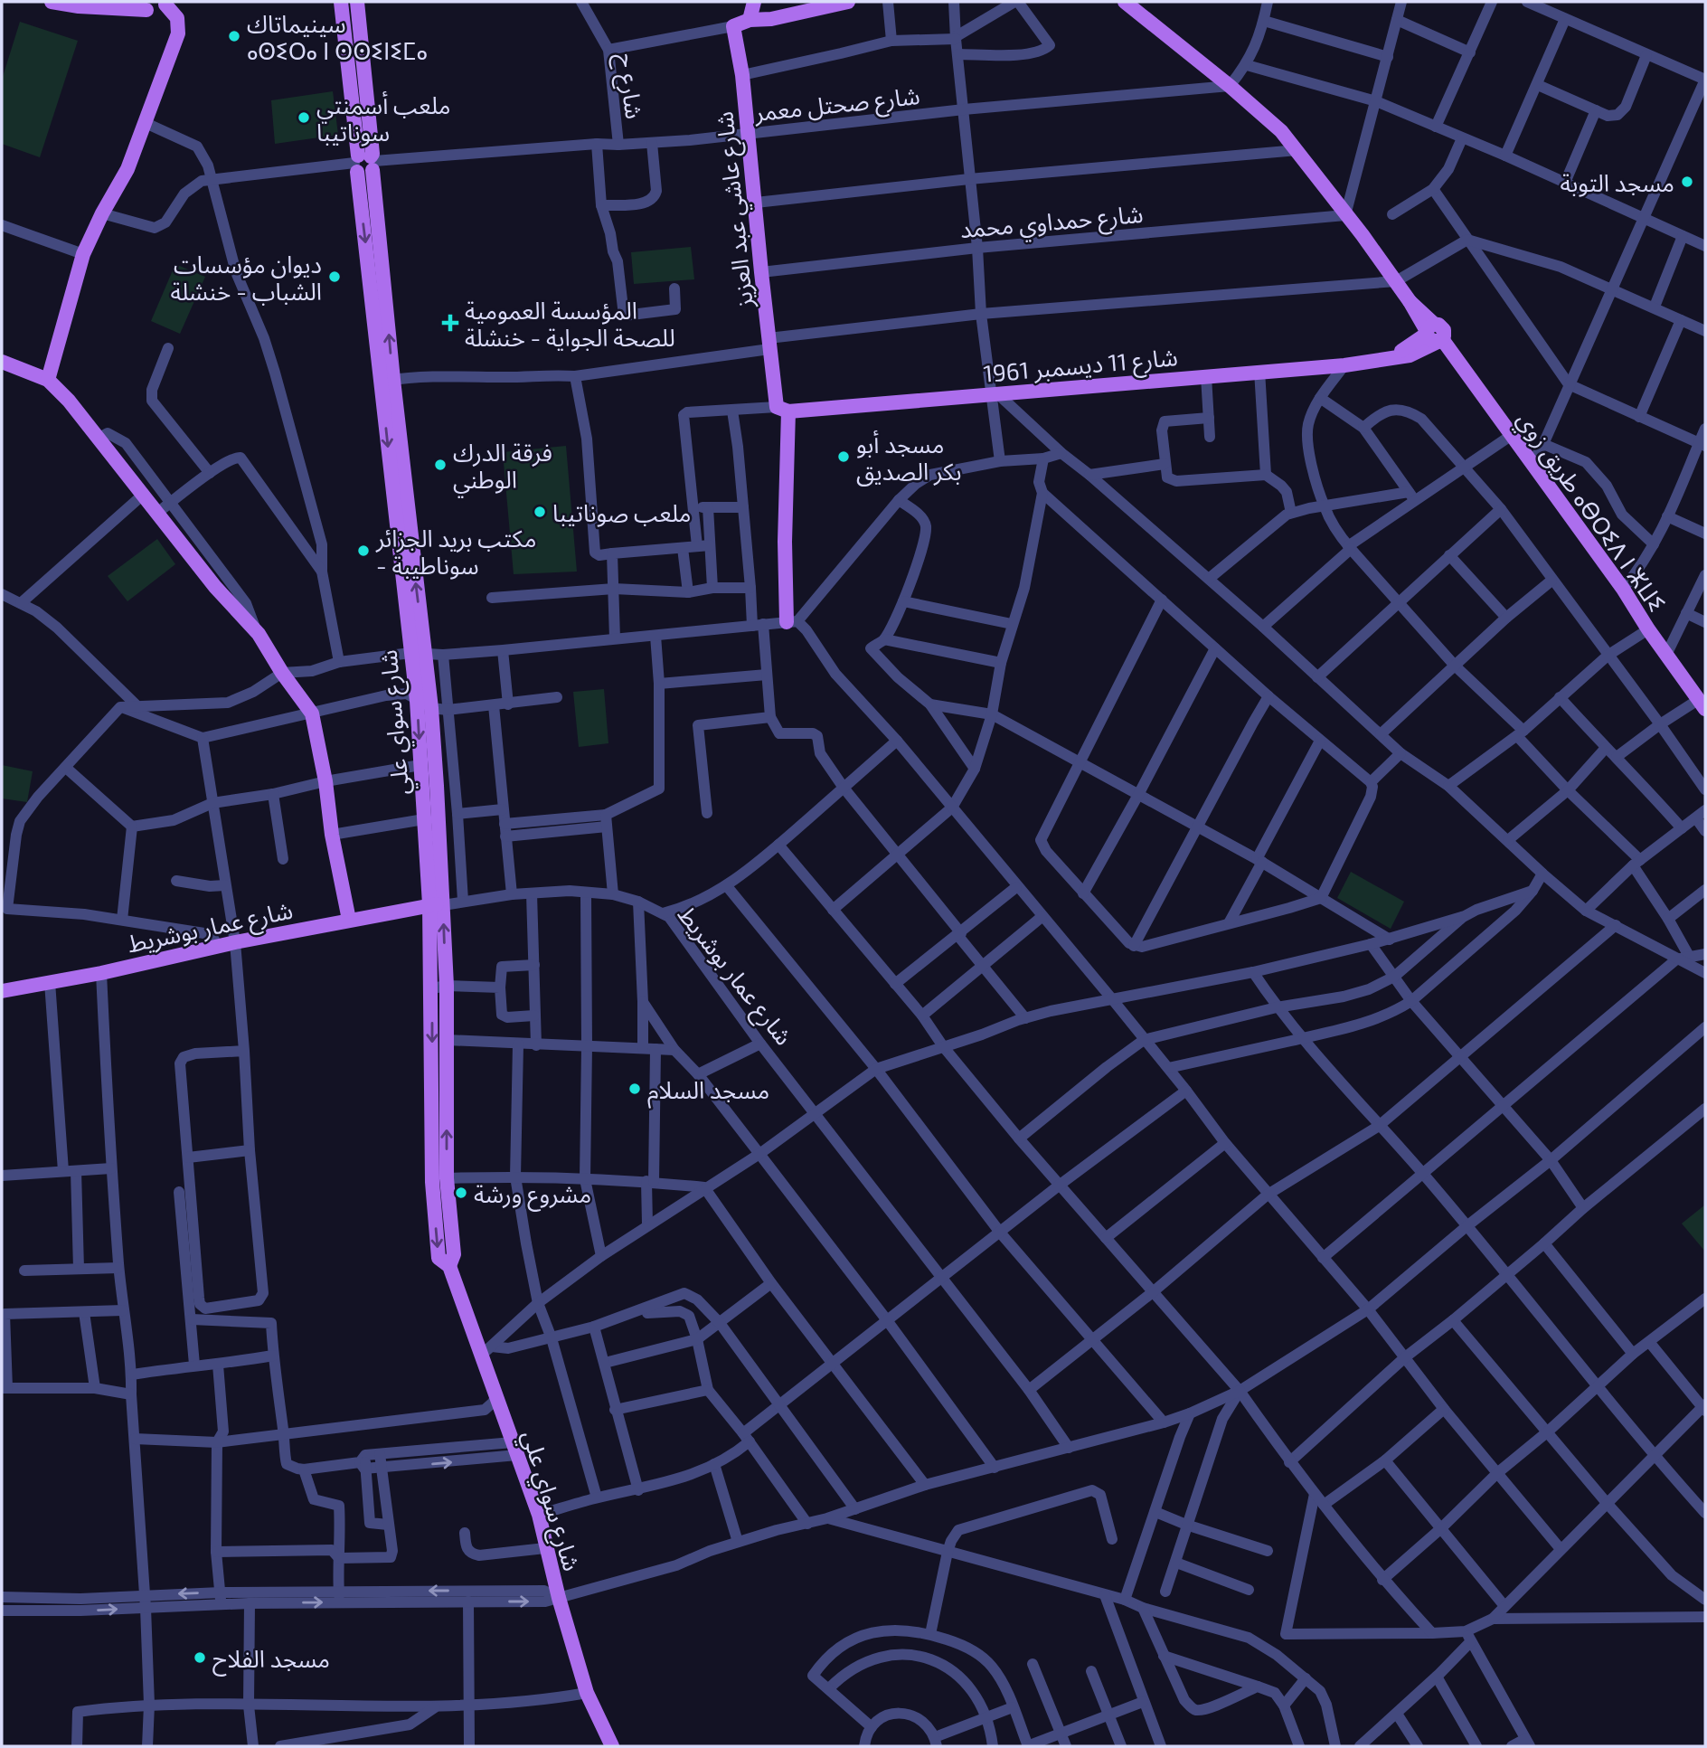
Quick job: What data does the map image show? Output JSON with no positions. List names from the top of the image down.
{
  "streets": {
    "main road": [
      "شارع عاشي عبد العزيز",
      "شارع 11 ديسمبر 1961",
      "طريق زوي ⴰⴱⵔⵉⴷ ⵏ ⵣⵡⵉ",
      "شارع سواي علي",
      "شارع عمار بوشريط"
    ],
    "street": ["شارع ح", "شارع صحتل معمر", "شارع حمداوي محمد"]
  },
  "crossings": [
    ["شارع ح", "شارع صحتل معمر"],
    ["شارع صحتل معمر", "شارع عاشي عبد العزيز"],
    ["شارع صحتل معمر", "شارع سواي علي"],
    ["شارع عاشي عبد العزيز", "شارع حمداوي محمد"],
    ["شارع عاشي عبد العزيز", "شارع 11 ديسمبر 1961"],
    ["شارع 11 ديسمبر 1961", "طريق زوي ⴰⴱⵔⵉⴷ ⵏ ⵣⵡⵉ"],
    ["شارع سواي علي", "شارع عمار بوشريط"]
  ],
  "places": {
    "other": [
      "سينيماتاك ⴰⵙⵉⵔⴰ ⵏ ⵙⵙⵉⵏⵉⵎⴰ",
      "ملعب أسمنتي سوناتيبا",
      "مسجد التوبة",
      "ديوان مؤسسات الشباب - خنشلة",
      "مسجد أبو بكر الصديق",
      "فرقة الدرك الوطني",
      "ملعب صوناتيبا",
      "مكتب بريد الجزائر - سوناطيبة",
      "مسجد السلام",
      "مشروع ورشة",
      "مسجد الفلاح"
    ],
    "health": ["المؤسسة العمومية للصحة الجواية - خنشلة"]
  }
}
